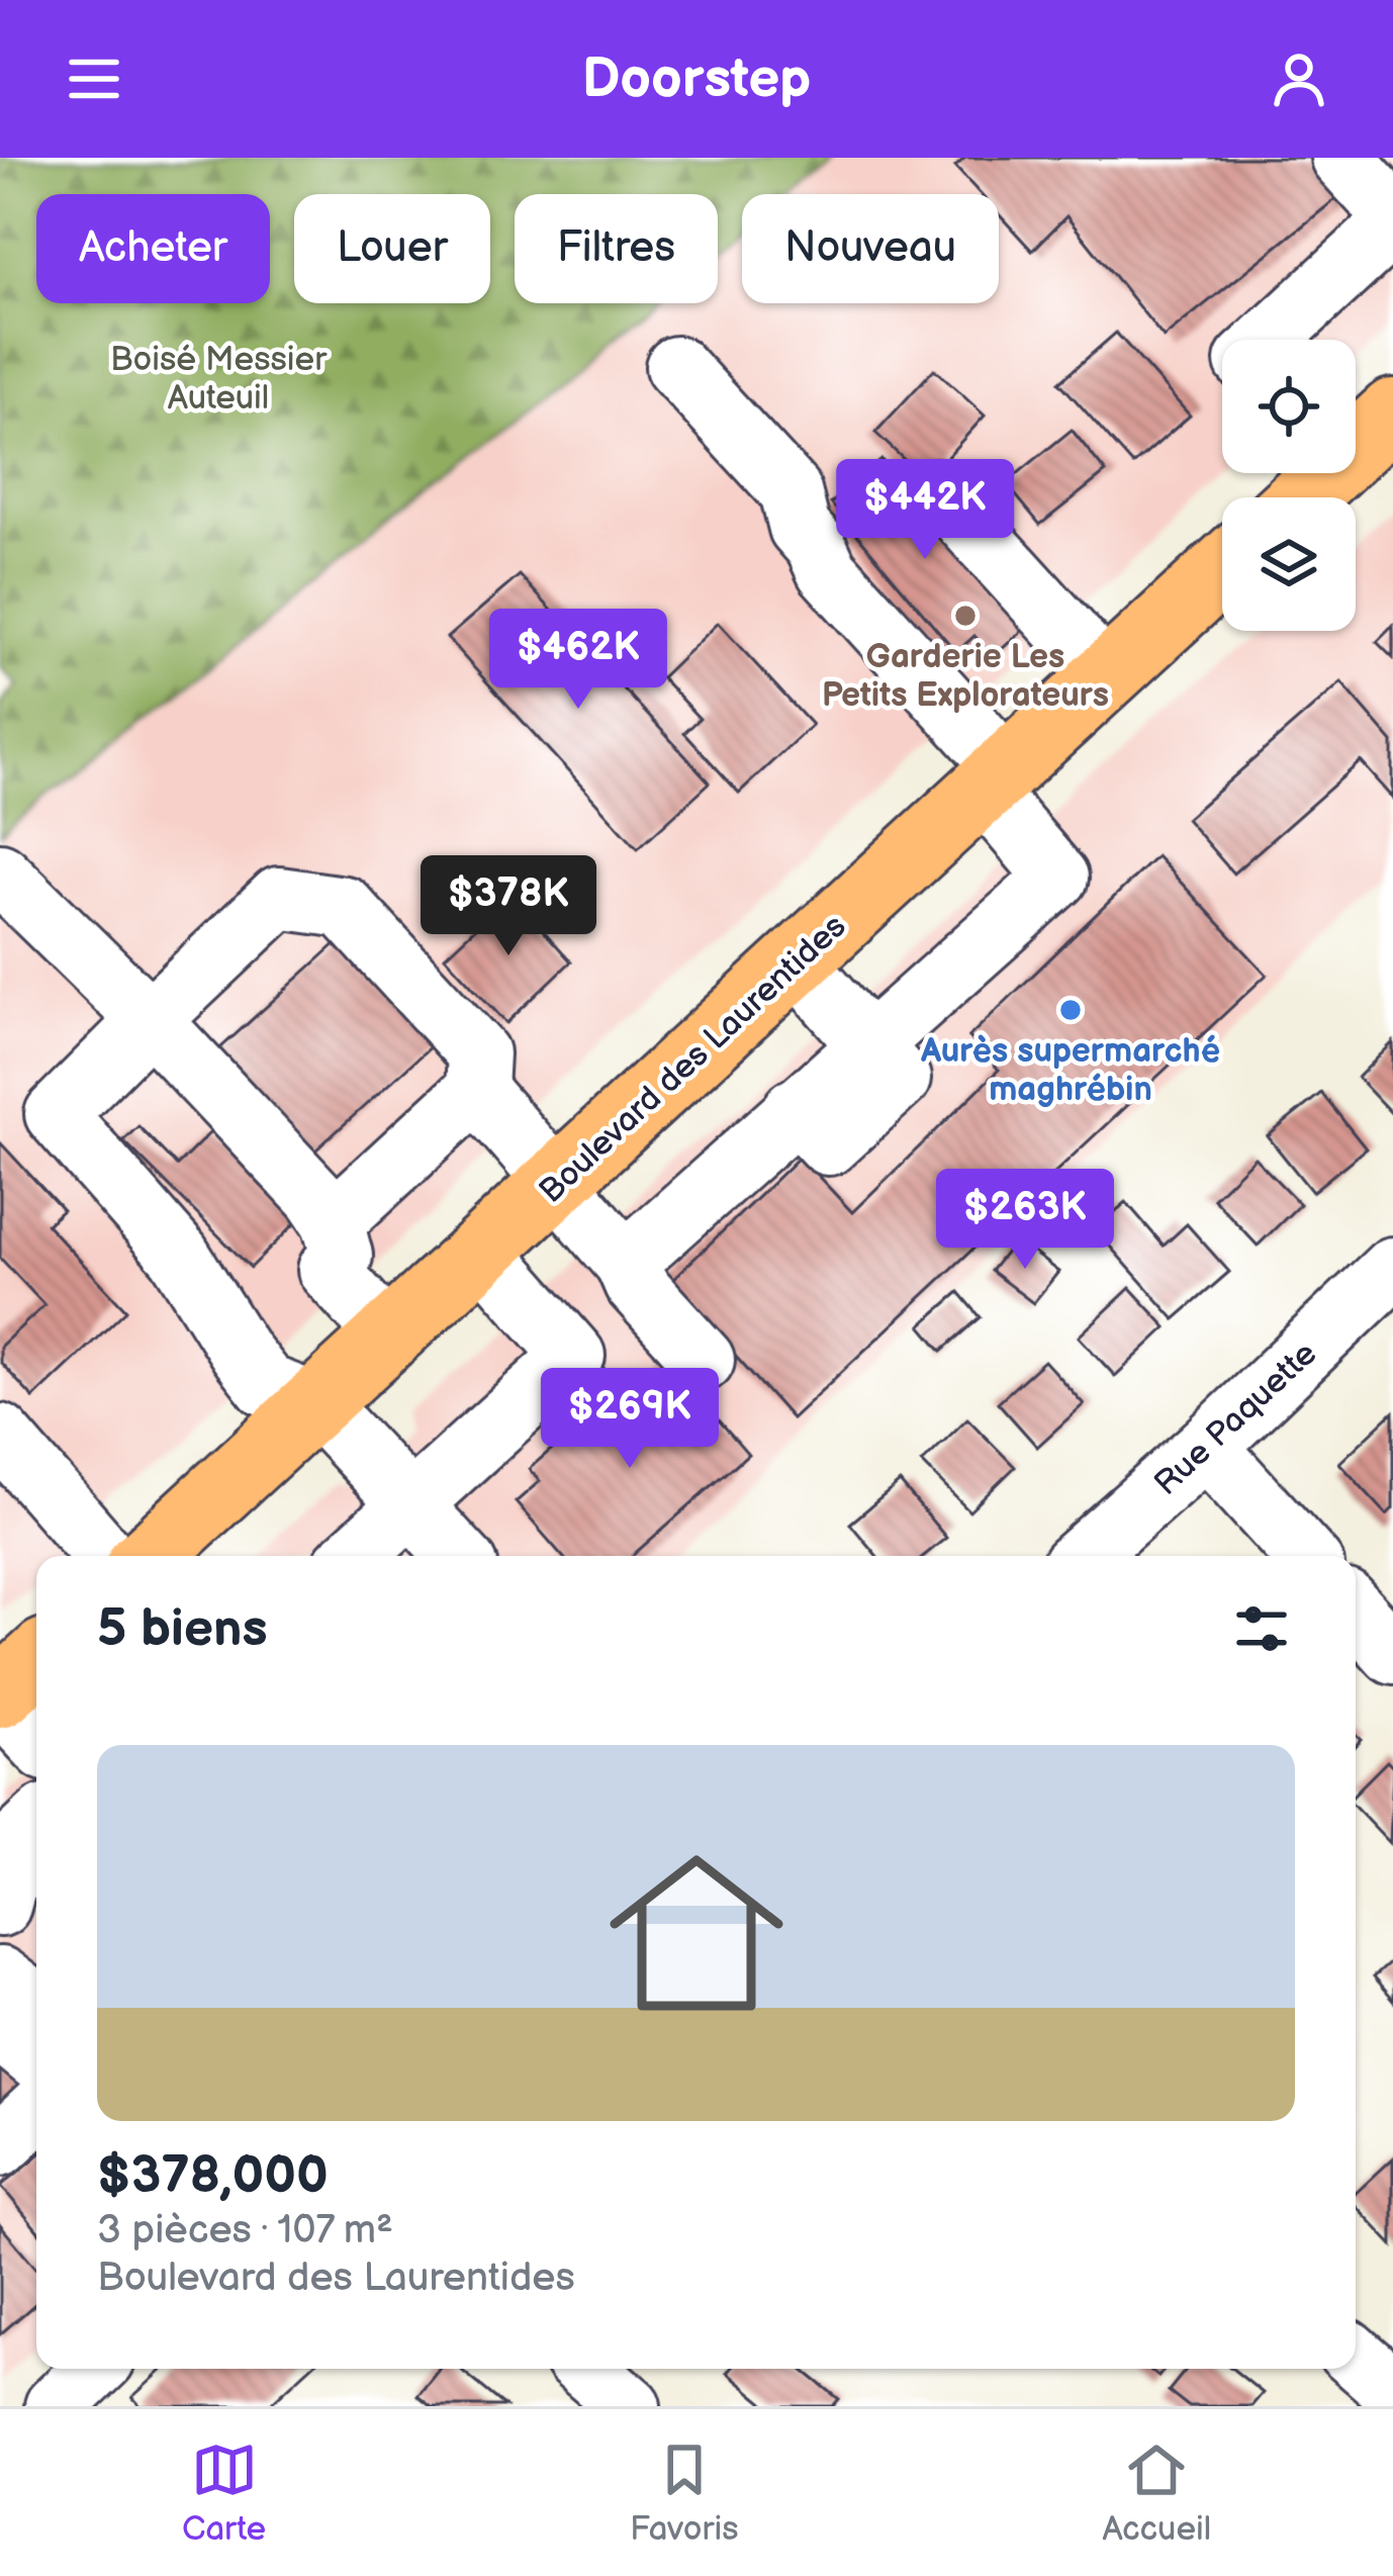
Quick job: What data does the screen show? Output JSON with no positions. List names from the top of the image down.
{
  "streets": {
    "main road": ["Boulevard des Laurentides"],
    "street": ["Rue Paquette"]
  },
  "parks": ["Boisé Messier Auteuil"],
  "places": ["Garderie Les Petits Explorateurs", "Aurès supermarché maghrébin"],
  "page": {
    "header": "Doorstep",
    "chip": [
      "Acheter",
      "Louer",
      "Filtres",
      "Nouveau"
    ],
    "price": [
      "$442K",
      "$462K",
      "$378K",
      "$263K",
      "$269K"
    ],
    "heading": "5 biens",
    "list": [
      {
        "name": "$378,000",
        "note": "3 pièces · 107 m² · Boulevard des Laurentides"
      }
    ],
    "tabs": ["Carte", "Favoris", "Accueil"]
  }
}
